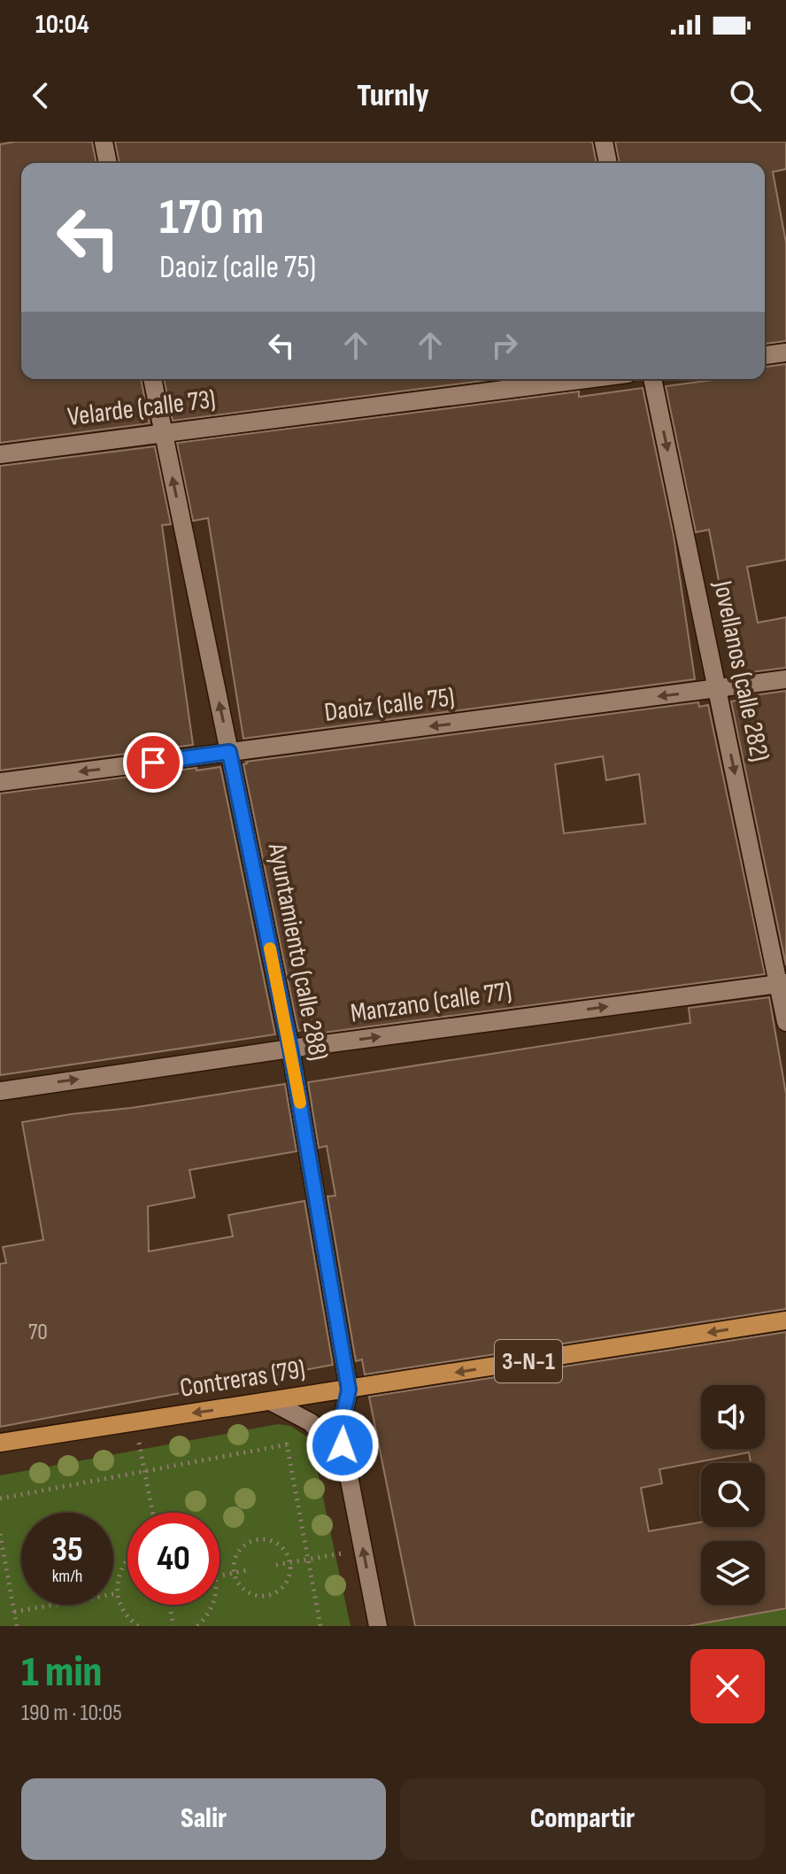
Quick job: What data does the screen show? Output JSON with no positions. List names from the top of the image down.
{
  "streets": {
    "main road": ["3-N-1", "Contreras (79)"],
    "street": [
      "Velarde (calle 73)",
      "Jovellanos (calle 282)",
      "Daoiz (calle 75)",
      "Ayuntamiento (calle 288)",
      "Manzano (calle 77)"
    ]
  },
  "crossings": [
    ["Velarde (calle 73)", "Ayuntamiento (calle 288)"],
    ["Jovellanos (calle 282)", "Daoiz (calle 75)"],
    ["Jovellanos (calle 282)", "Manzano (calle 77)"],
    ["Daoiz (calle 75)", "Ayuntamiento (calle 288)"],
    ["Ayuntamiento (calle 288)", "Manzano (calle 77)"],
    ["Ayuntamiento (calle 288)", "Contreras (79)"]
  ],
  "one_way": [
    "Jovellanos (calle 282)",
    "Daoiz (calle 75)",
    "Manzano (calle 77)",
    "Contreras (79)"
  ],
  "house_numbers": ["70"],
  "page": {
    "status": "10:04",
    "header": "Turnly",
    "turn": ["170 m", "Daoiz (calle 75)"],
    "speed": "35 km/h",
    "limit": "40",
    "heading": ["1 min", "190 m · 10:05"],
    "buttons": ["Salir", "Compartir"]
  }
}
